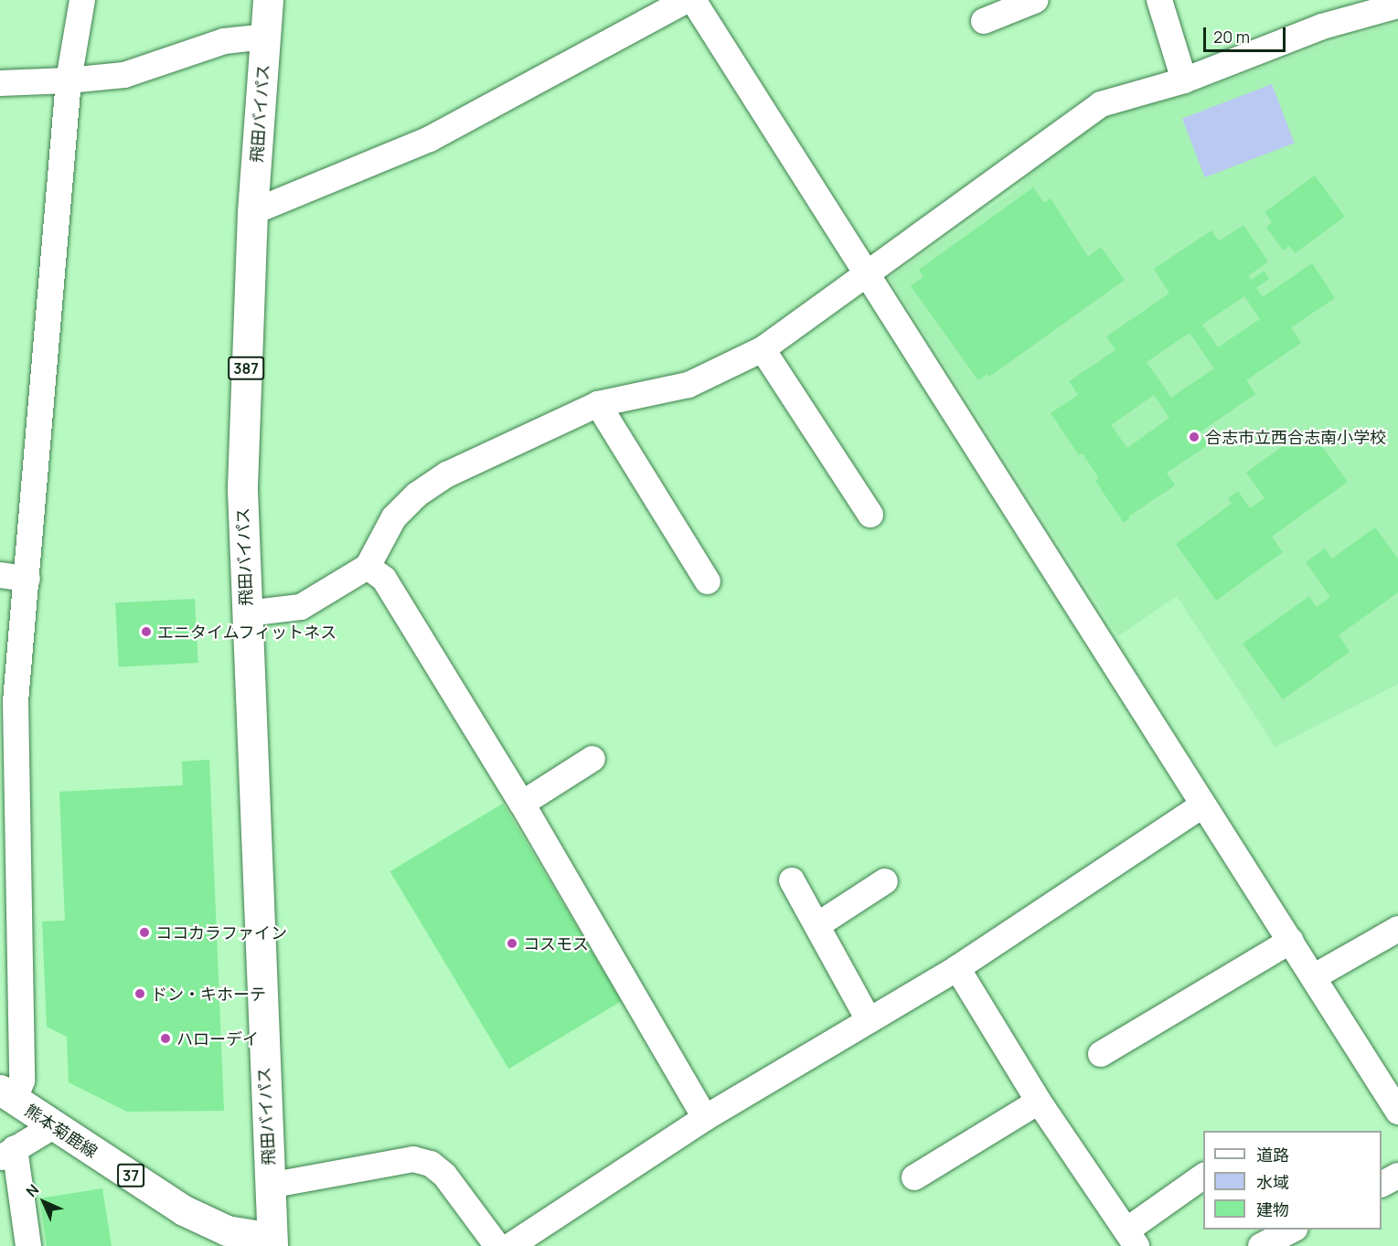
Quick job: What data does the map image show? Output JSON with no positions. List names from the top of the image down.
{
  "streets": {
    "main road": [
      "飛田バイパス",
      "387",
      "熊本菊鹿線",
      "37"
    ]
  },
  "crossings": [
    ["飛田バイパス", "熊本菊鹿線"]
  ],
  "places": [
    "合志市立西合志南小学校",
    "エニタイムフィットネス",
    "ココカラファイン",
    "コスモス",
    "ドン・キホーテ",
    "ハローデイ"
  ],
  "legend": ["道路", "水域", "建物"],
  "scale_bar": "20 m",
  "north": "top left"
}
